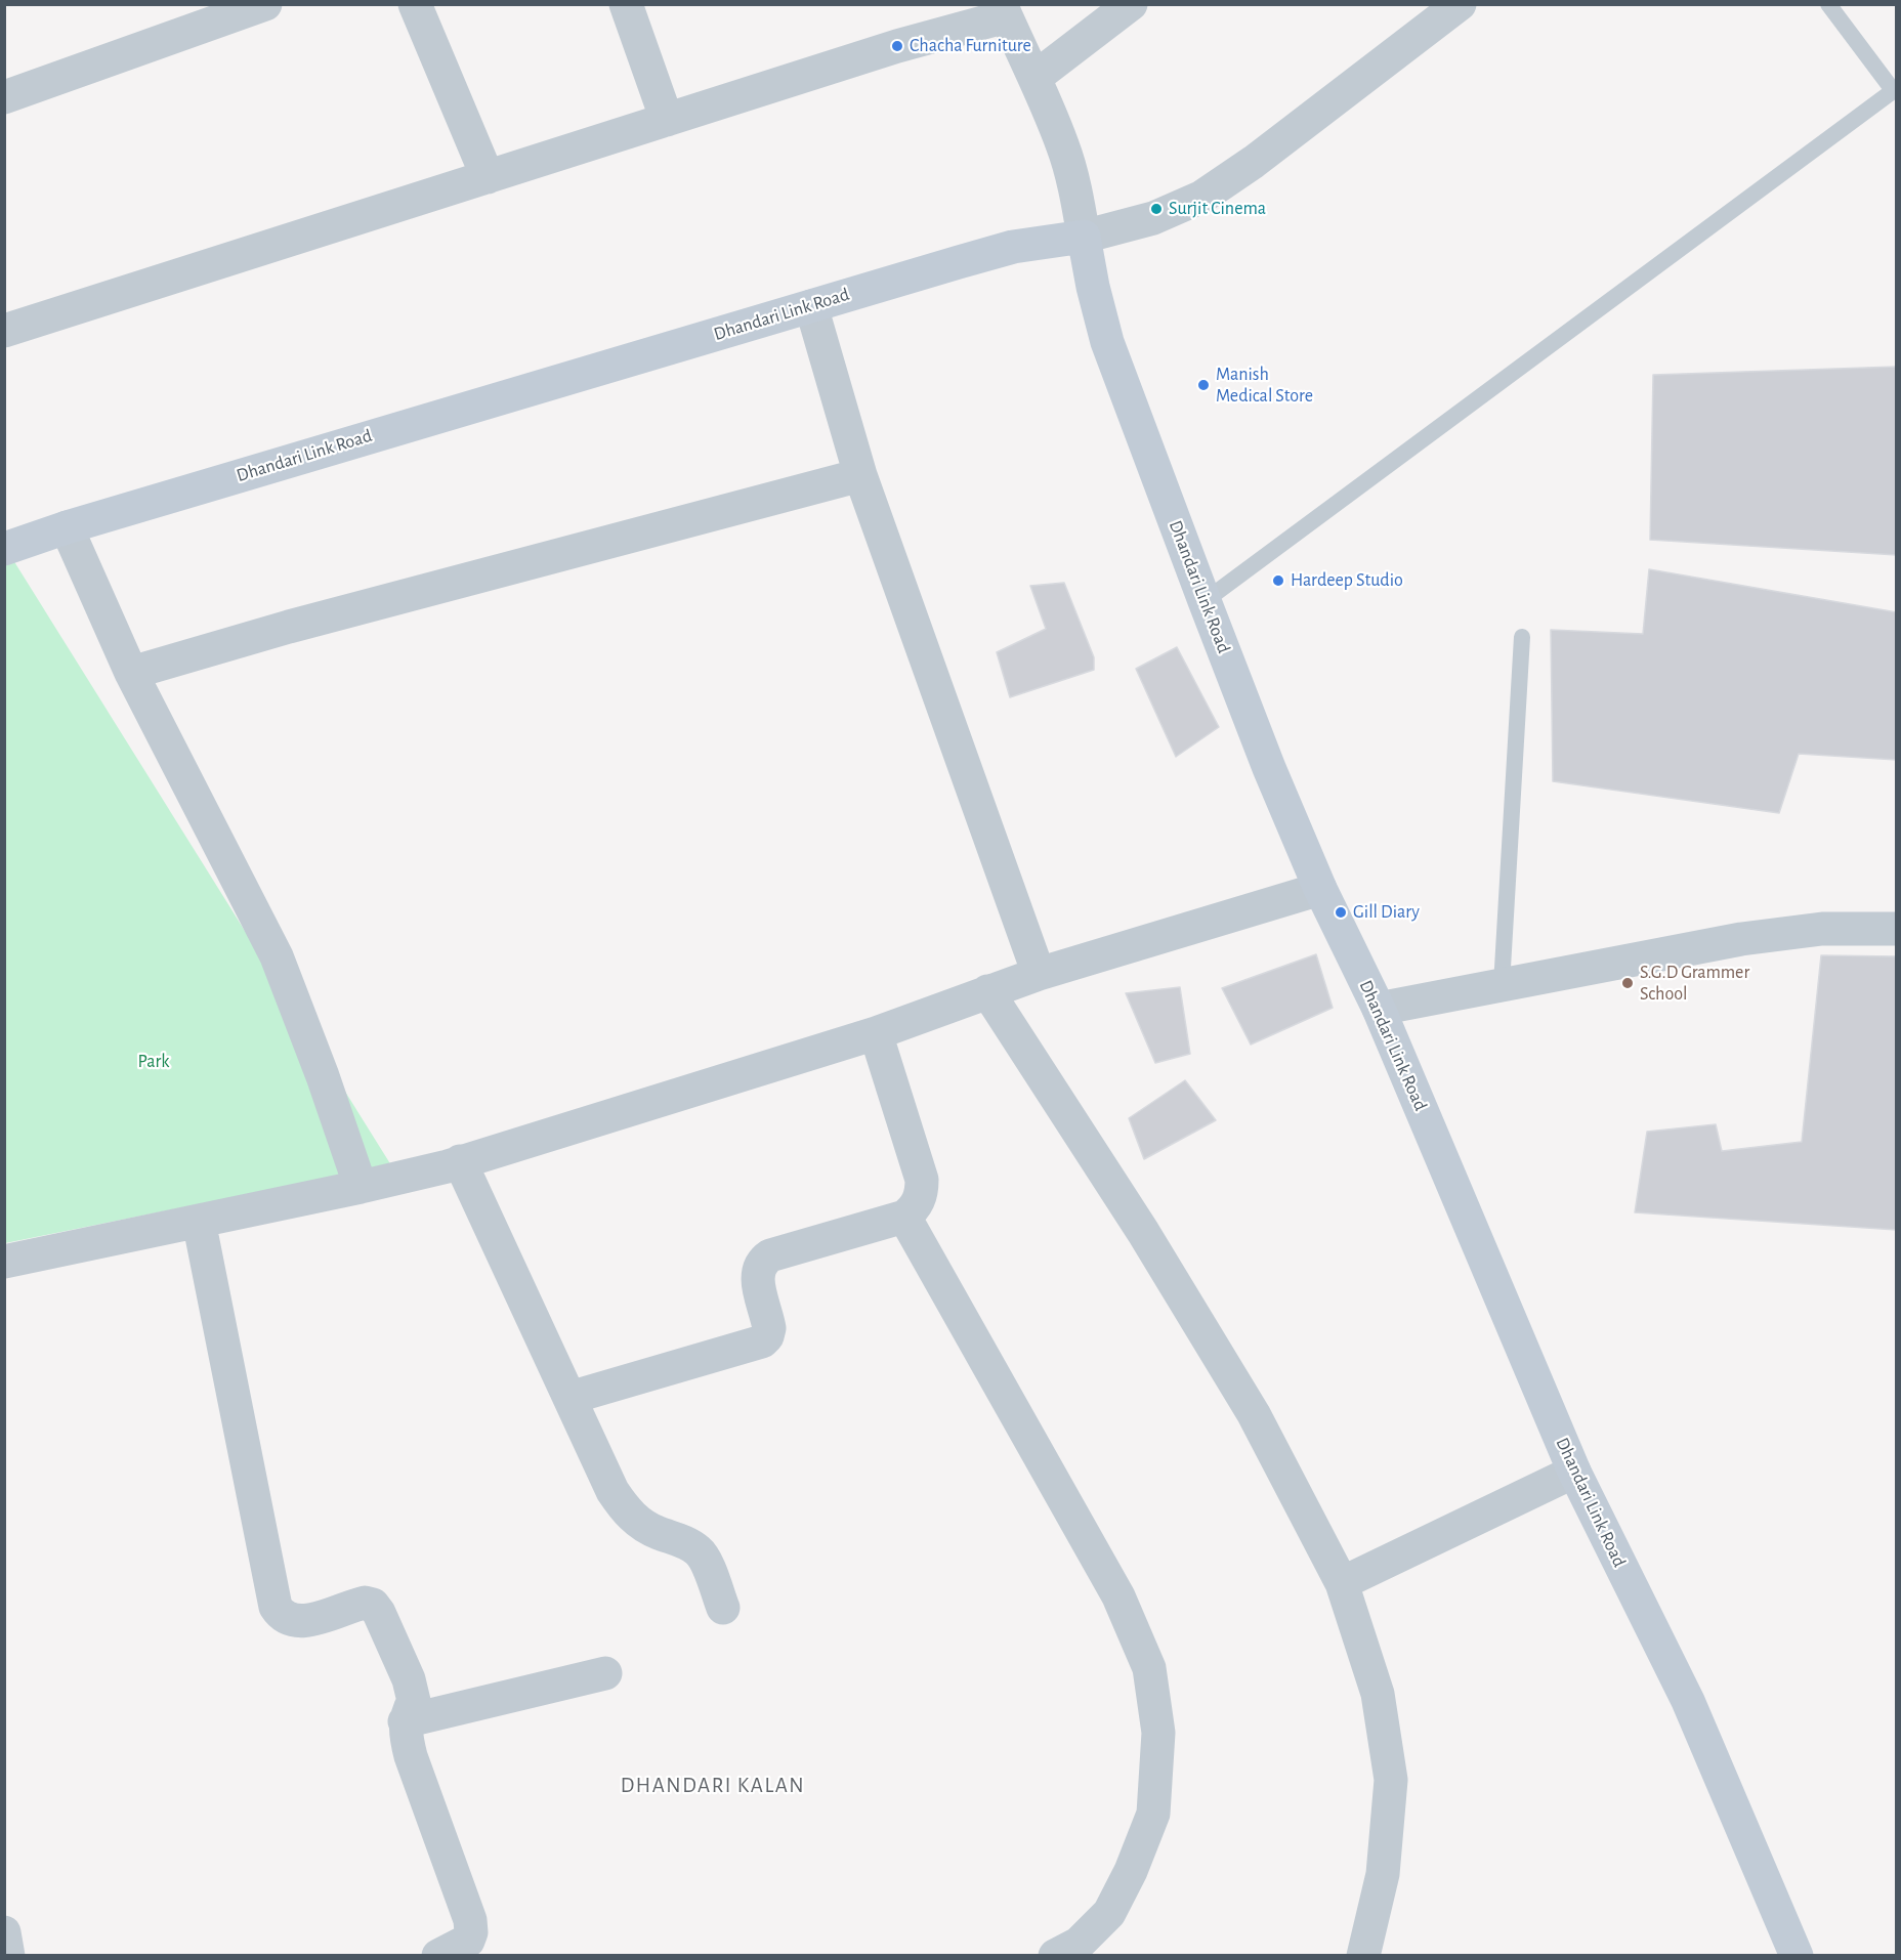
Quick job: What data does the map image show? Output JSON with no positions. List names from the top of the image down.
{
  "streets": {
    "street": ["Dhandari Link Road"]
  },
  "districts": ["DHANDARI KALAN"],
  "parks": ["Park"],
  "places": [
    "Chacha Furniture",
    "Surjit Cinema",
    "Manish Medical Store",
    "Hardeep Studio",
    "Gill Diary",
    "S.G.D Grammer School"
  ]
}
